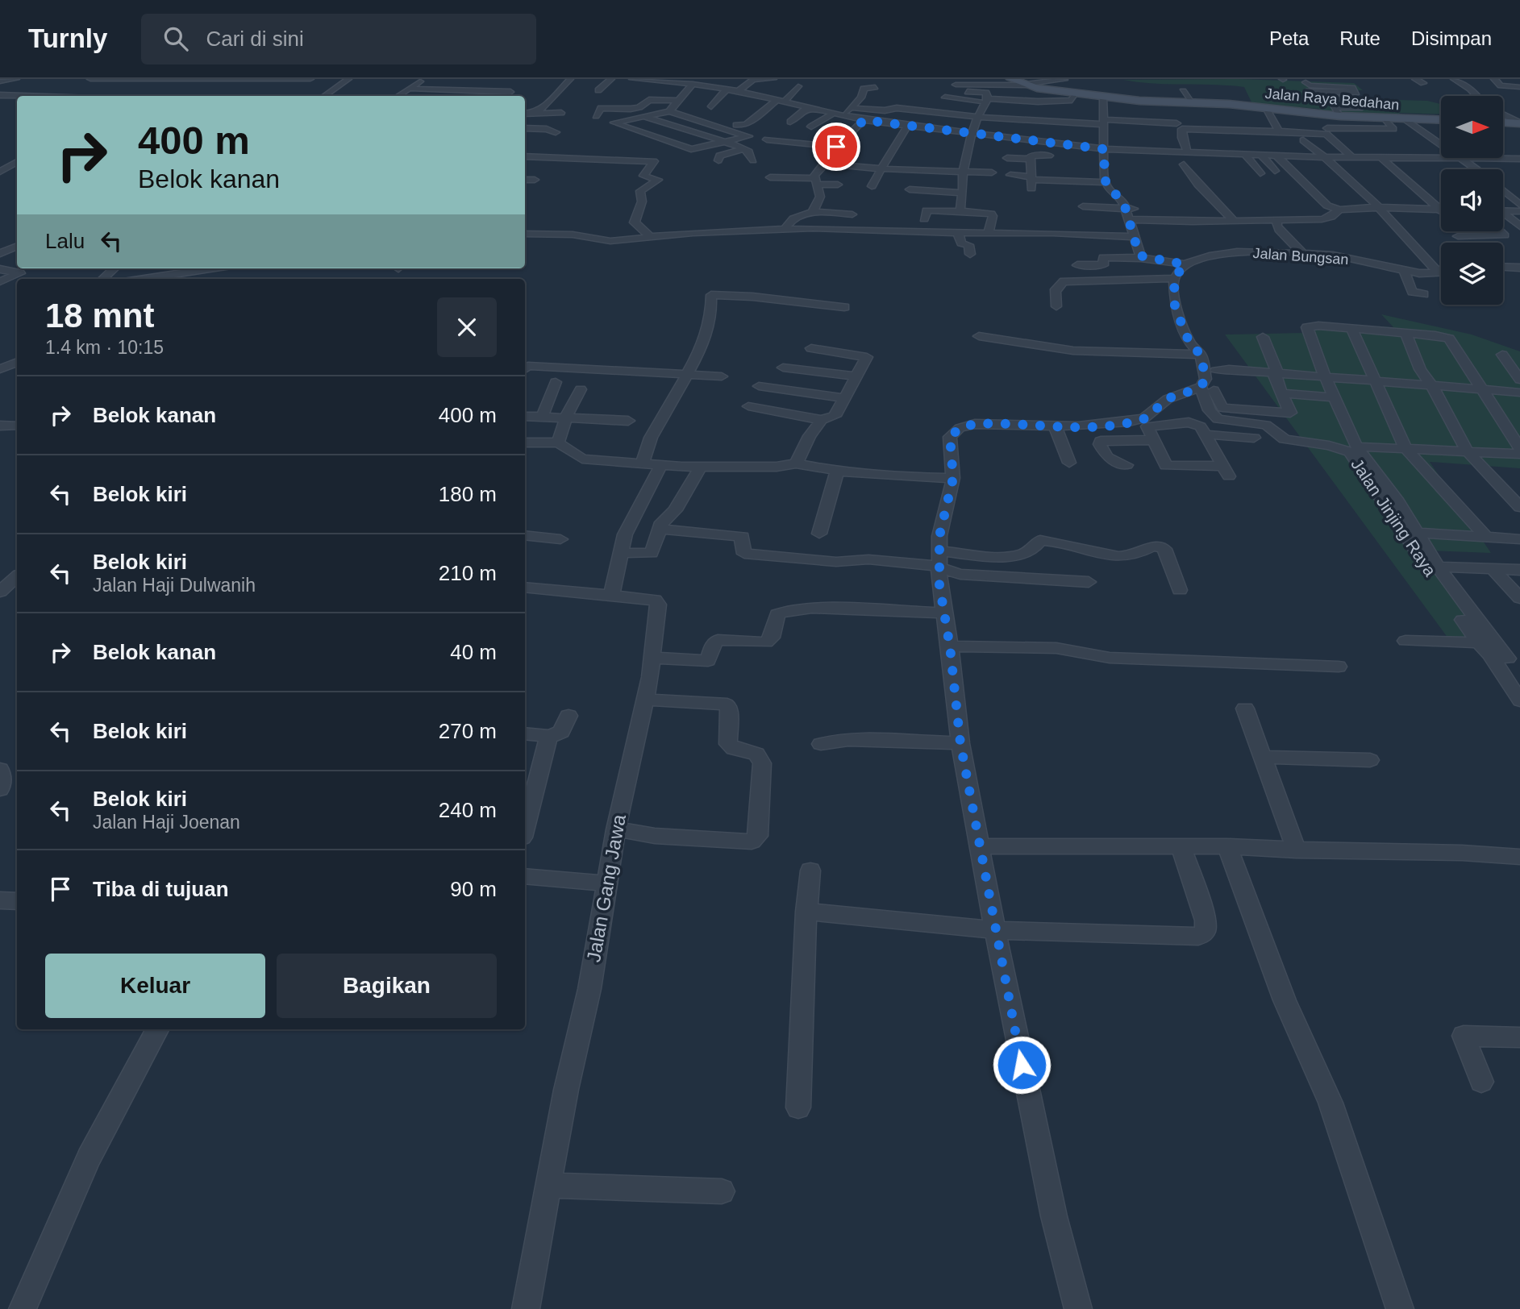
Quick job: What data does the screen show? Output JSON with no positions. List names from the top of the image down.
{
  "streets": {
    "street": [
      "Jalan Raya Bedahan",
      "Jalan Bungsan",
      "Jalan Jinjing Raya",
      "Jalan Gang Jawa"
    ]
  },
  "north": "right",
  "page": {
    "header": "Turnly",
    "search": "Cari di sini",
    "nav": ["Peta", "Rute", "Disimpan"],
    "turn": ["400 m", "Belok kanan"],
    "then": "Lalu",
    "heading": ["18 mnt", "1.4 km · 10:15"],
    "list": [
      {
        "name": "Belok kanan",
        "value": "400 m"
      },
      {
        "name": "Belok kiri",
        "value": "180 m"
      },
      {
        "name": "Belok kiri",
        "note": "Jalan Haji Dulwanih",
        "value": "210 m"
      },
      {
        "name": "Belok kanan",
        "value": "40 m"
      },
      {
        "name": "Belok kiri",
        "value": "270 m"
      },
      {
        "name": "Belok kiri",
        "note": "Jalan Haji Joenan",
        "value": "240 m"
      },
      {
        "name": "Tiba di tujuan",
        "value": "90 m"
      }
    ],
    "buttons": ["Keluar", "Bagikan"]
  }
}
